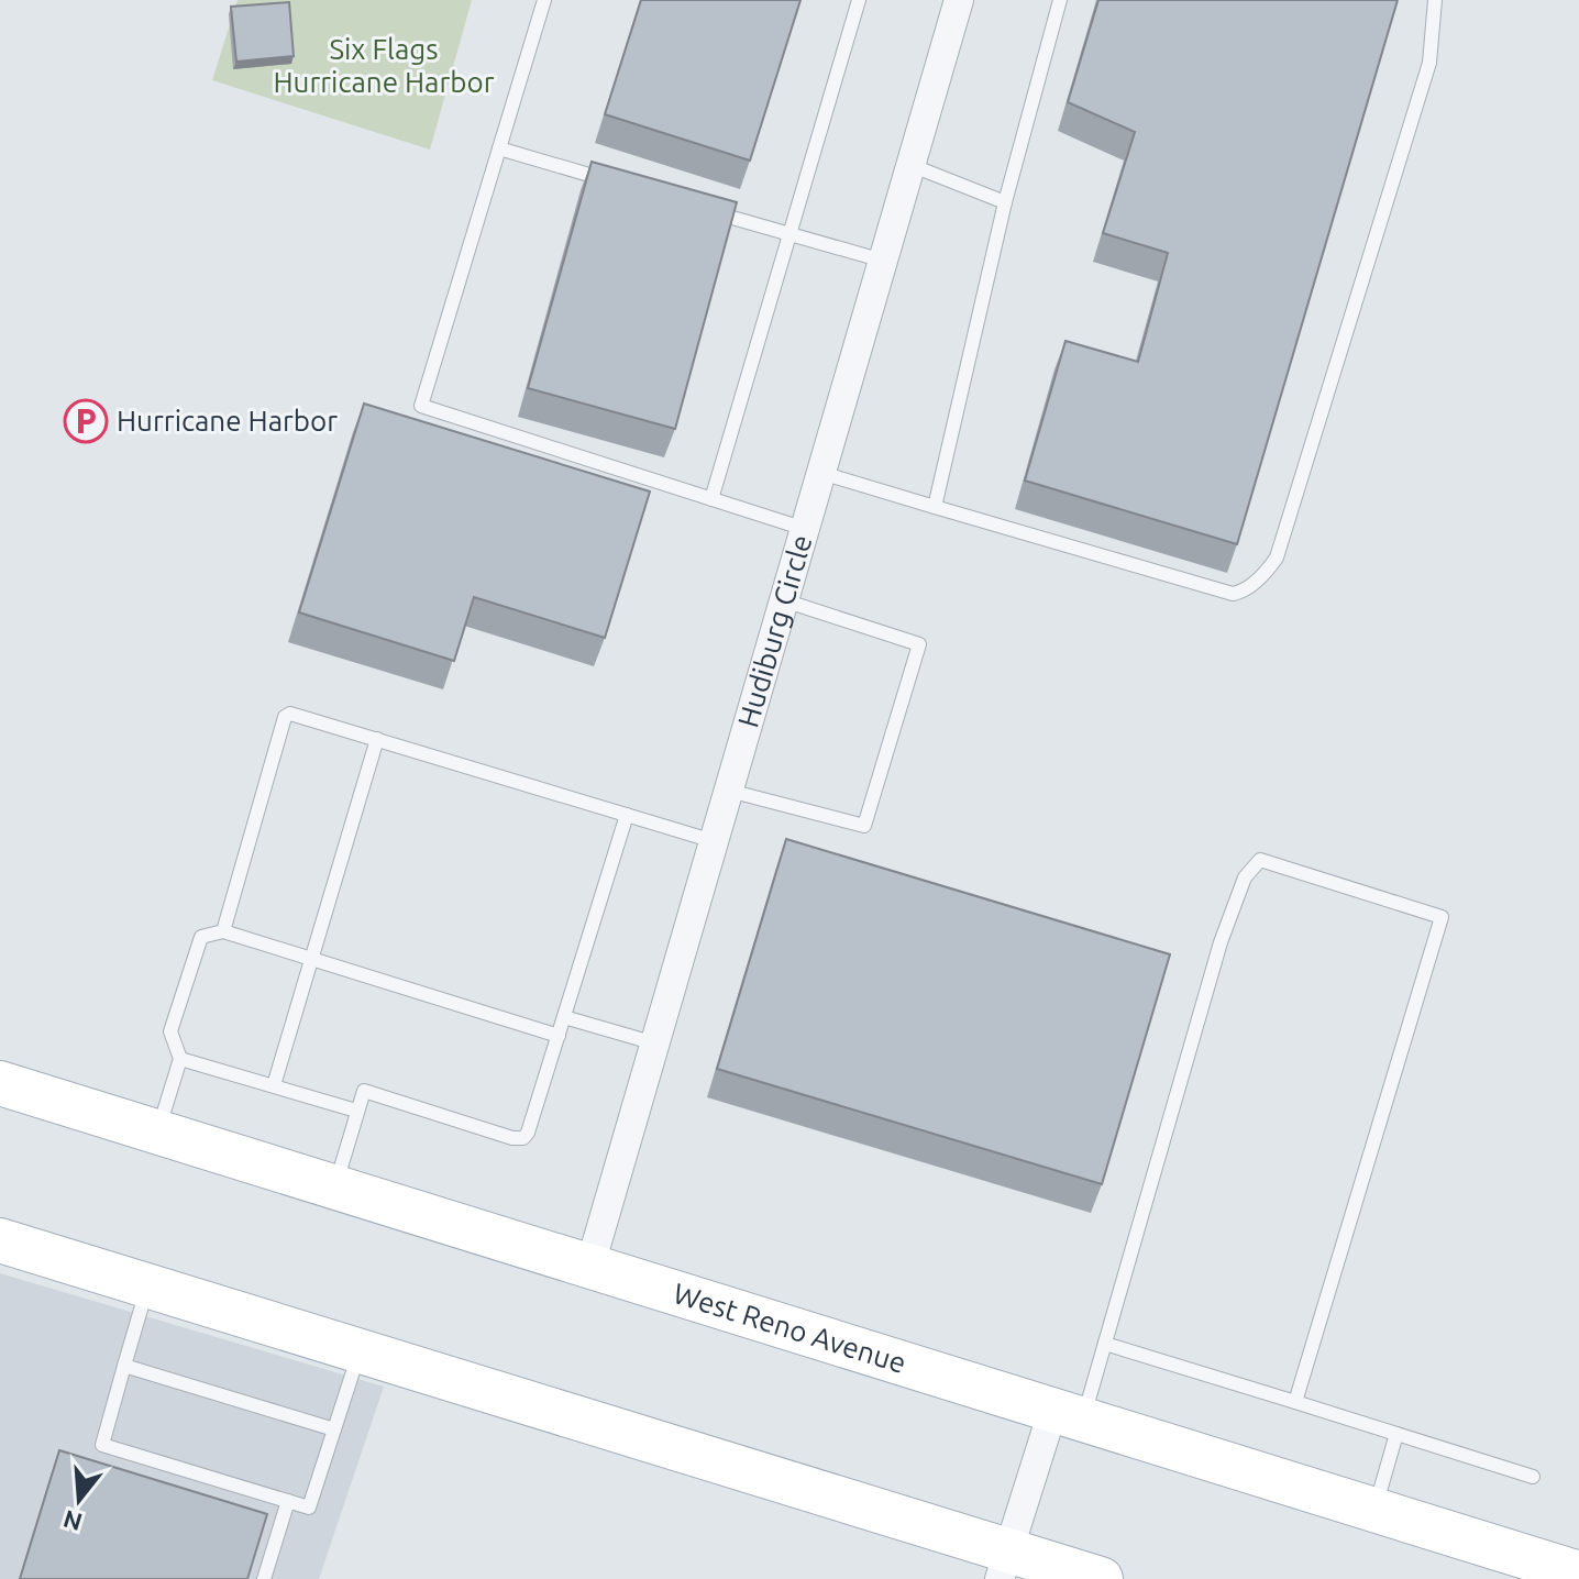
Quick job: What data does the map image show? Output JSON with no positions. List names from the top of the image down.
{
  "streets": {
    "main road": ["West Reno Avenue"],
    "street": ["Hudiburg Circle"]
  },
  "crossings": [
    ["Hudiburg Circle", "West Reno Avenue"]
  ],
  "parks": ["Six Flags Hurricane Harbor"],
  "places": {
    "parking": ["Hurricane Harbor"]
  },
  "north": "bottom"
}
